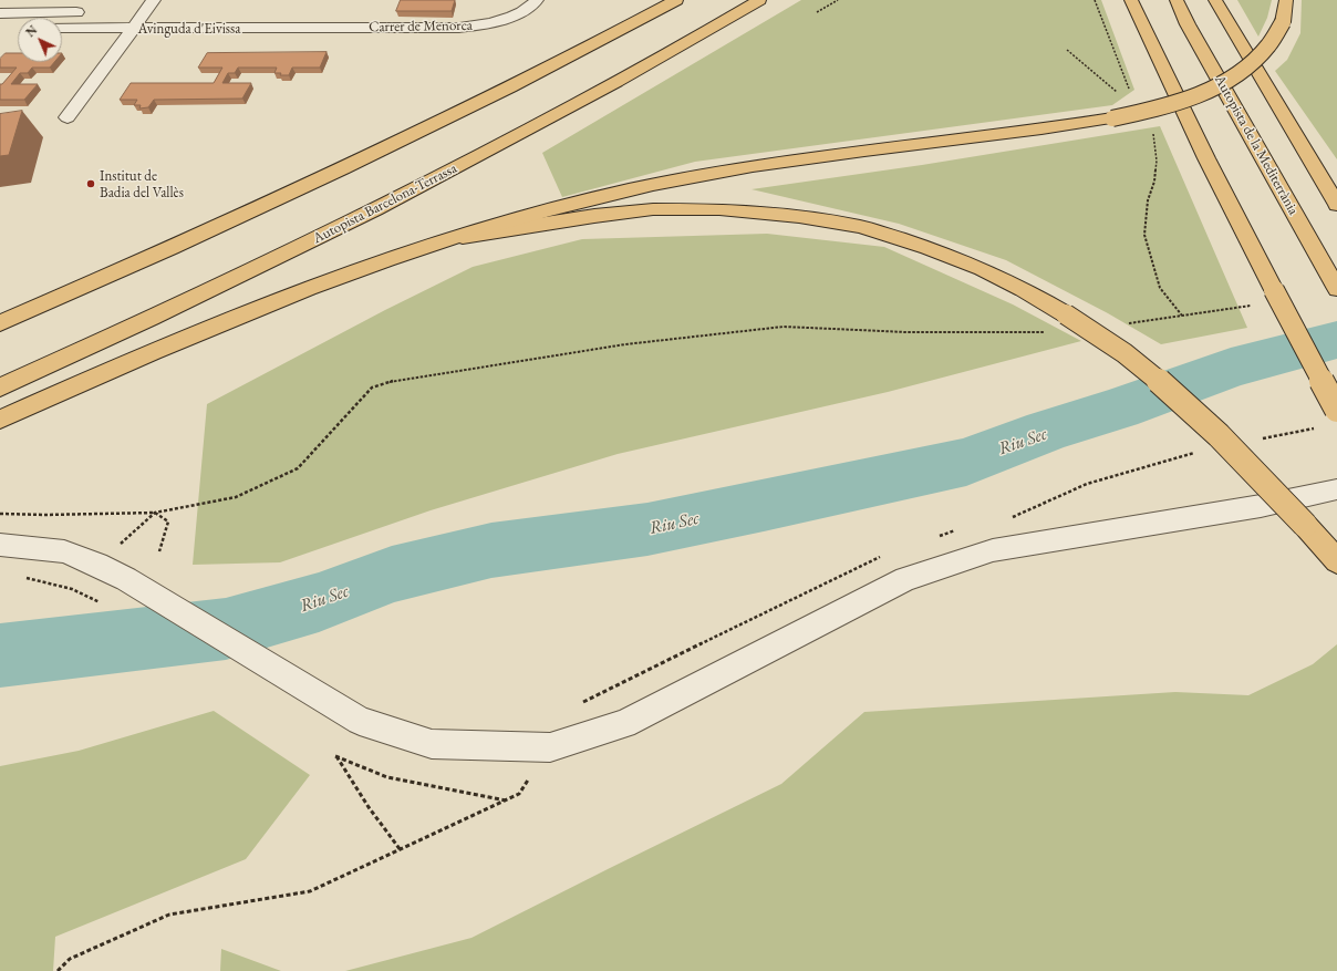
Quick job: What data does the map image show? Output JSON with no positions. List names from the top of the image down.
{
  "streets": {
    "highway": ["Autopista de la Mediterrània", "Autopista Barcelona-Terrassa"],
    "street": ["Carrer de Menorca", "Avinguda d'Eivissa"]
  },
  "crossings": [
    ["Carrer de Menorca", "Avinguda d'Eivissa"]
  ],
  "water": ["Riu Sec"],
  "places": ["Institut de Badia del Vallès"],
  "north": "top left"
}
